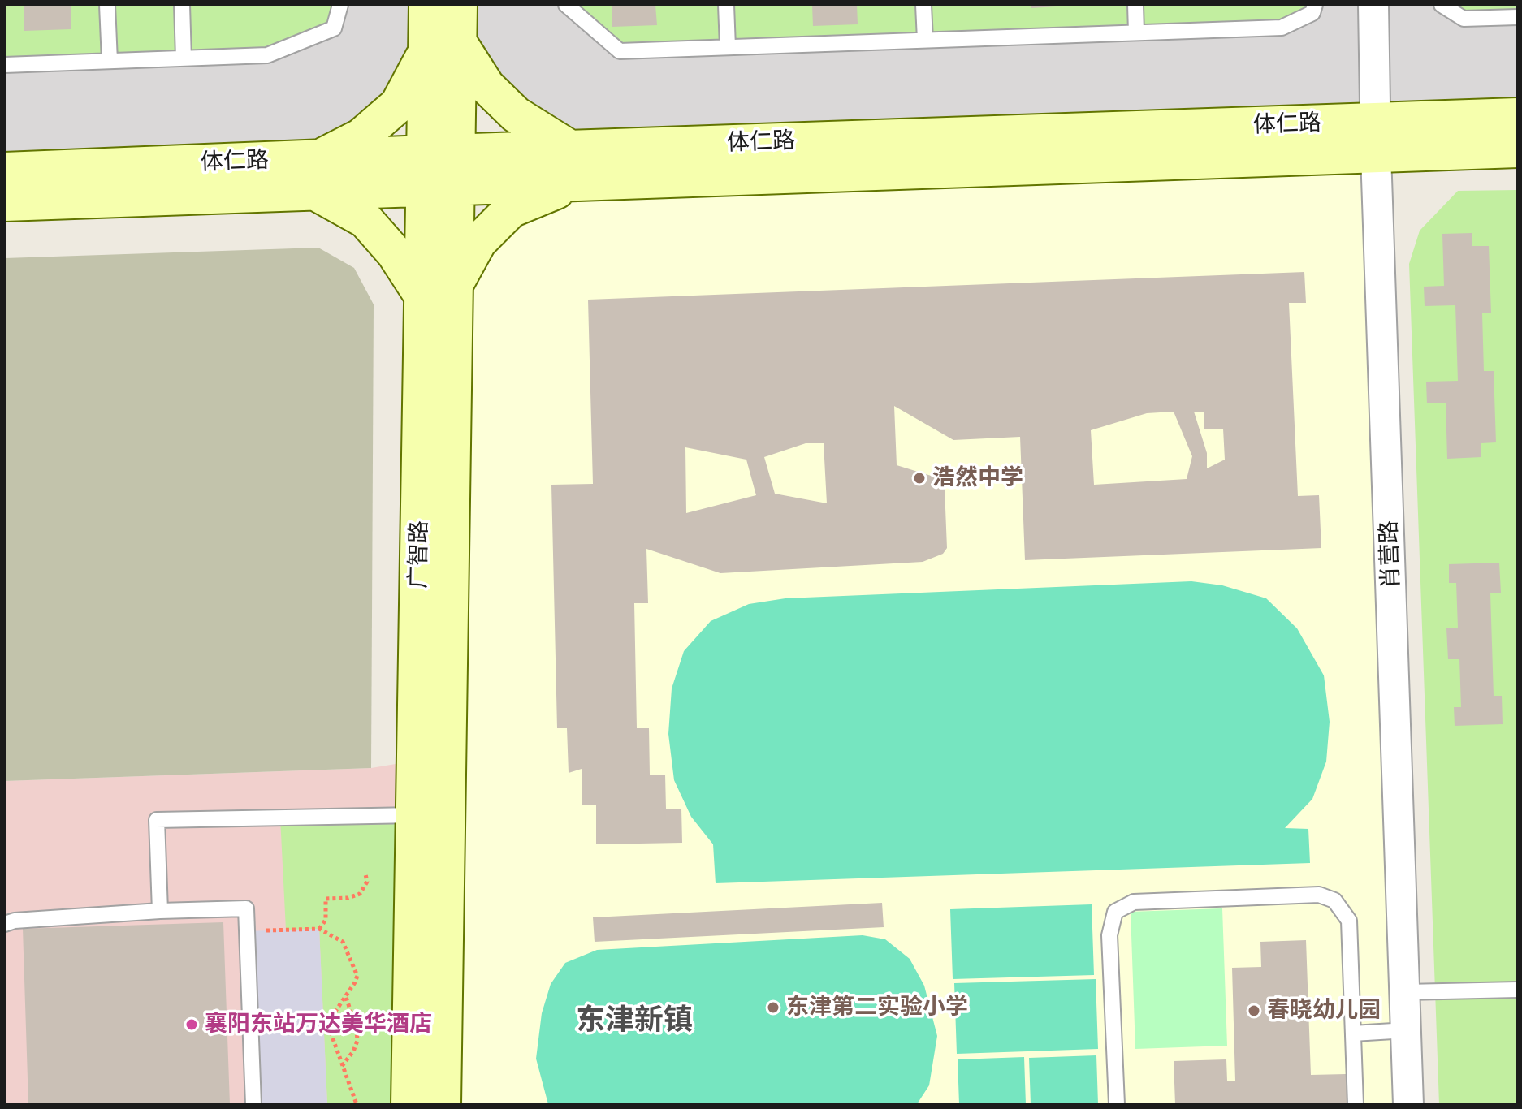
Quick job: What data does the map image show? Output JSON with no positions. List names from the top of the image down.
{
  "streets": {
    "street": ["体仁路", "广智路", "肖营路"]
  },
  "crossings": [
    ["体仁路", "广智路"],
    ["体仁路", "肖营路"]
  ],
  "districts": ["东津新镇"],
  "places": [
    "浩然中学",
    "东津第二实验小学",
    "春晓幼儿园",
    "襄阳东站万达美华酒店"
  ]
}
